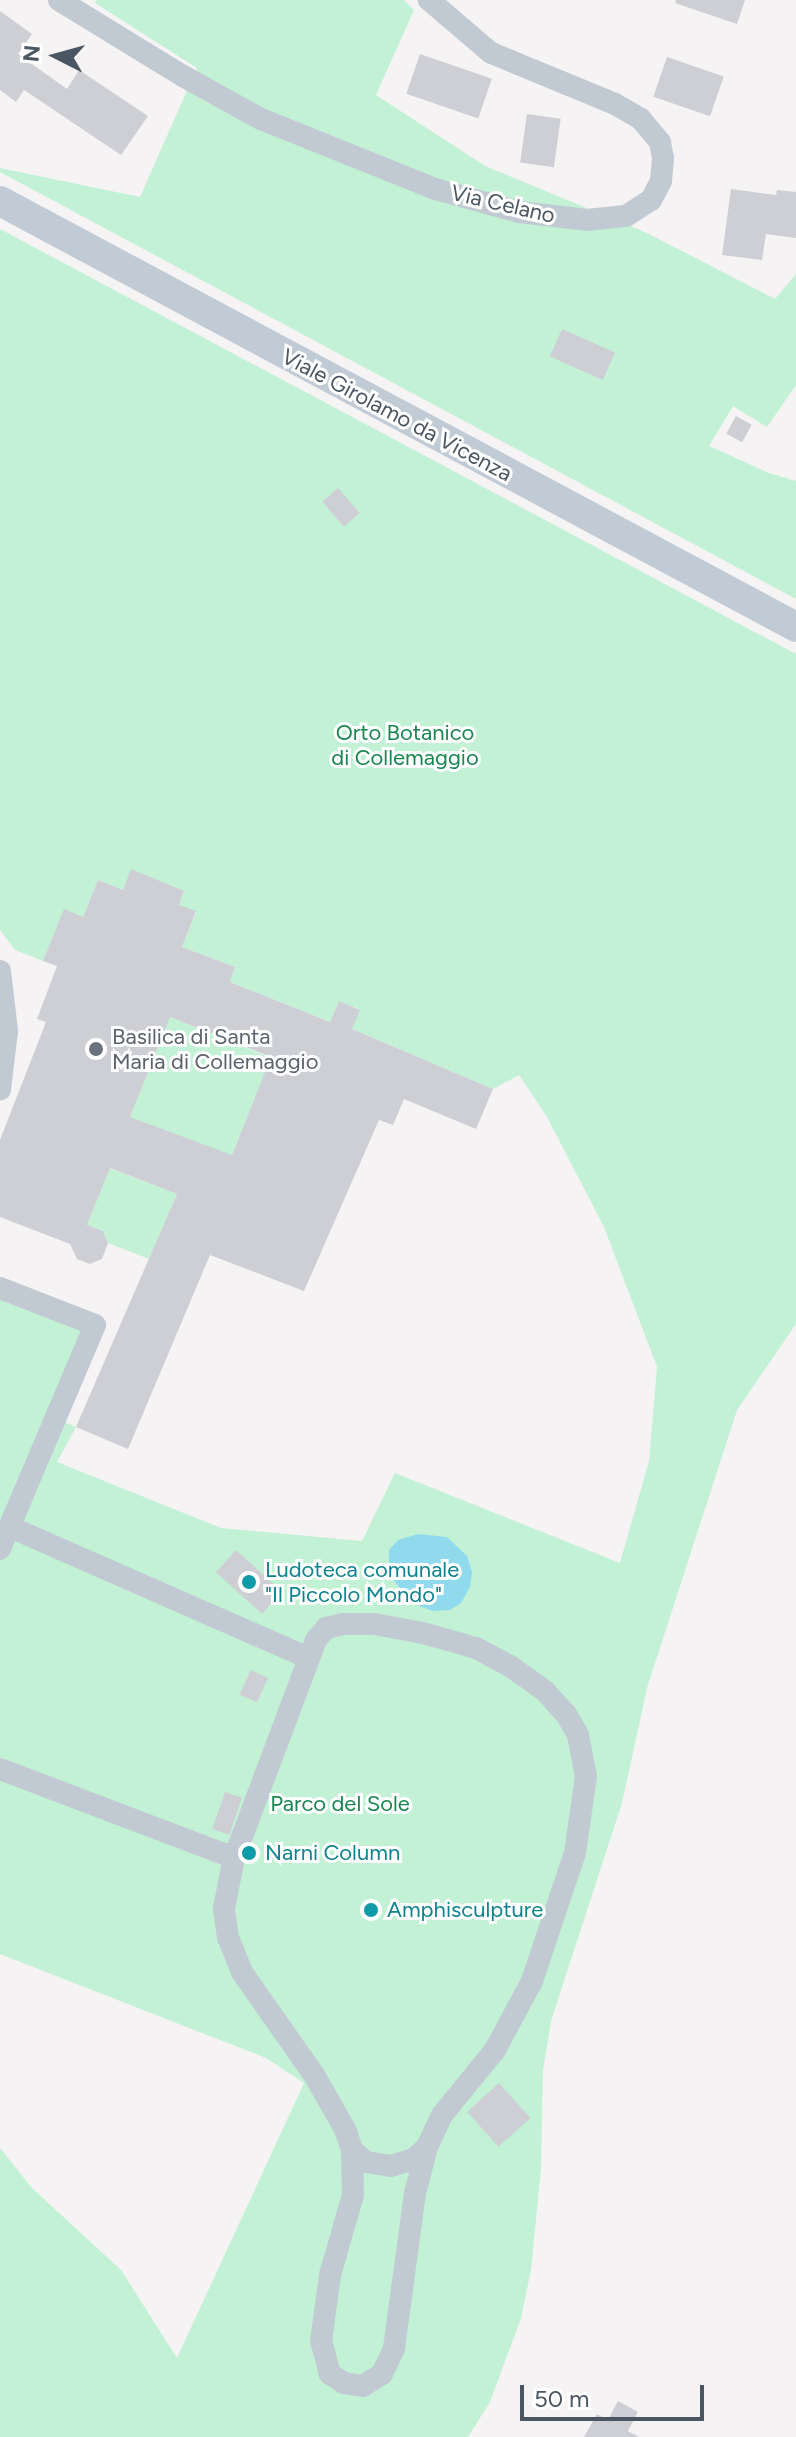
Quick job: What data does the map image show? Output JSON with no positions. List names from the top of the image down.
{
  "streets": {
    "main road": ["Viale Girolamo da Vicenza"],
    "street": ["Via Celano"]
  },
  "parks": ["Orto Botanico di Collemaggio", "Parco del Sole"],
  "places": [
    "Basilica di Santa Maria di Collemaggio",
    "Ludoteca comunale \"Il Piccolo Mondo\"",
    "Narni Column",
    "Amphisculpture"
  ],
  "scale_bar": "50 m",
  "north": "left"
}
